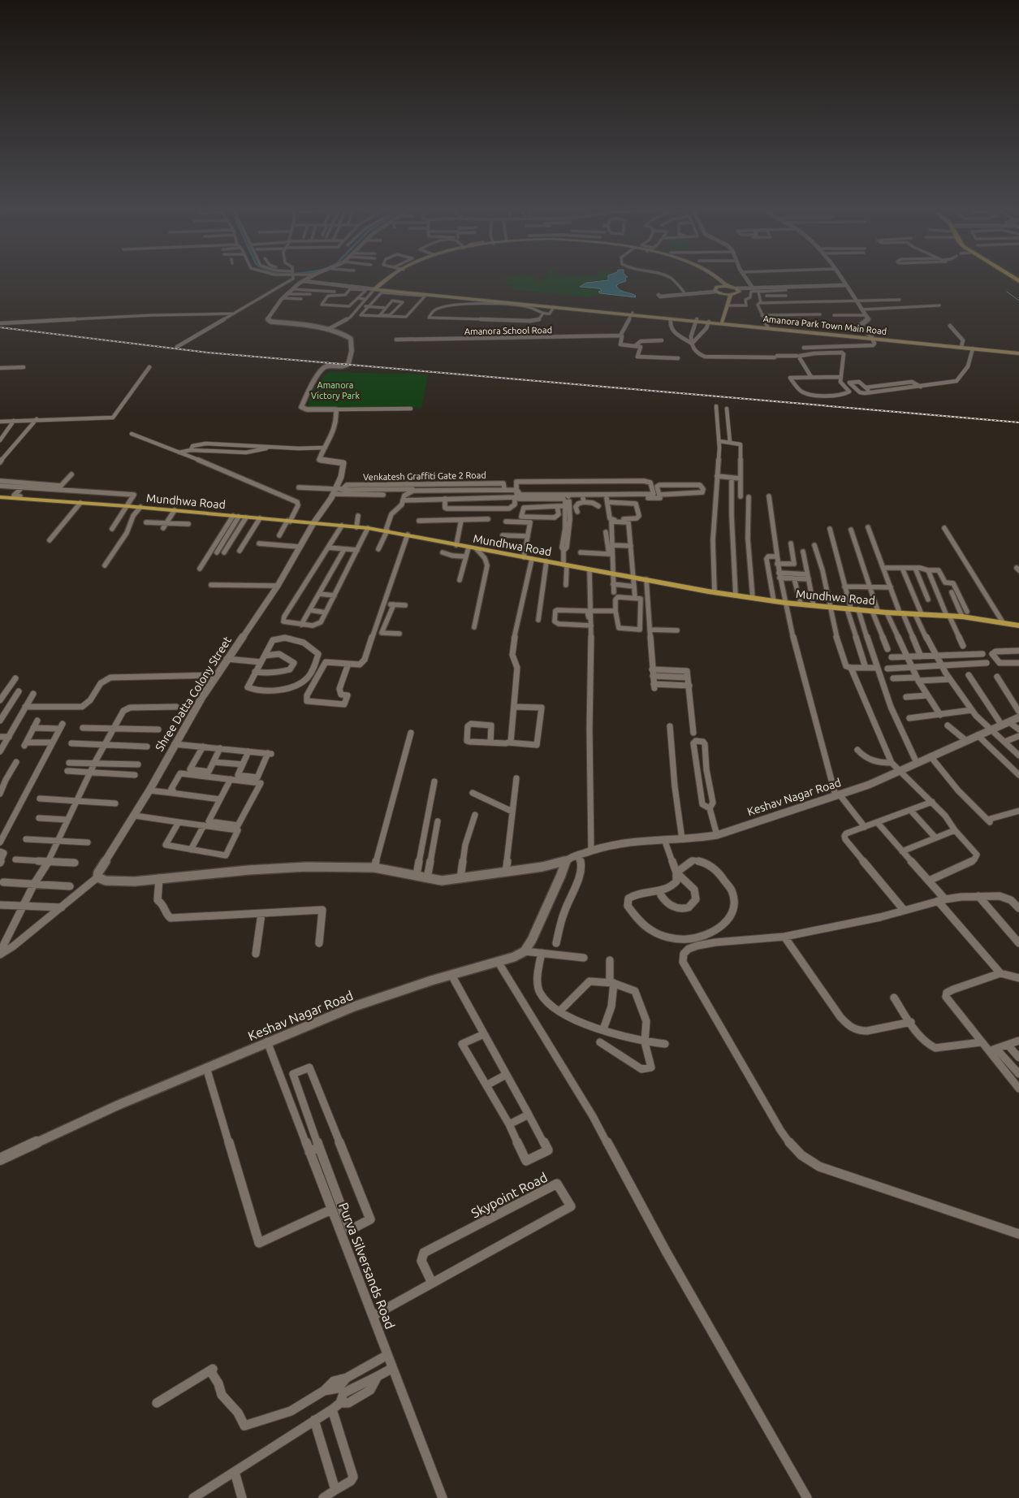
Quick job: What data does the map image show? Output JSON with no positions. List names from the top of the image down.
{
  "streets": {
    "main road": ["Amanora Park Town Main Road", "Mundhwa Road"],
    "street": [
      "Amanora School Road",
      "Venkatesh Graffiti Gate 2 Road",
      "Shree Datta Colony Street",
      "Keshav Nagar Road",
      "Skypoint Road",
      "Purva Silversands Road"
    ]
  },
  "crossings": [
    ["Venkatesh Graffiti Gate 2 Road", "Shree Datta Colony Street"],
    ["Mundhwa Road", "Shree Datta Colony Street"],
    ["Shree Datta Colony Street", "Keshav Nagar Road"],
    ["Keshav Nagar Road", "Purva Silversands Road"],
    ["Skypoint Road", "Purva Silversands Road"]
  ],
  "parks": ["Amanora Victory Park"]
}
